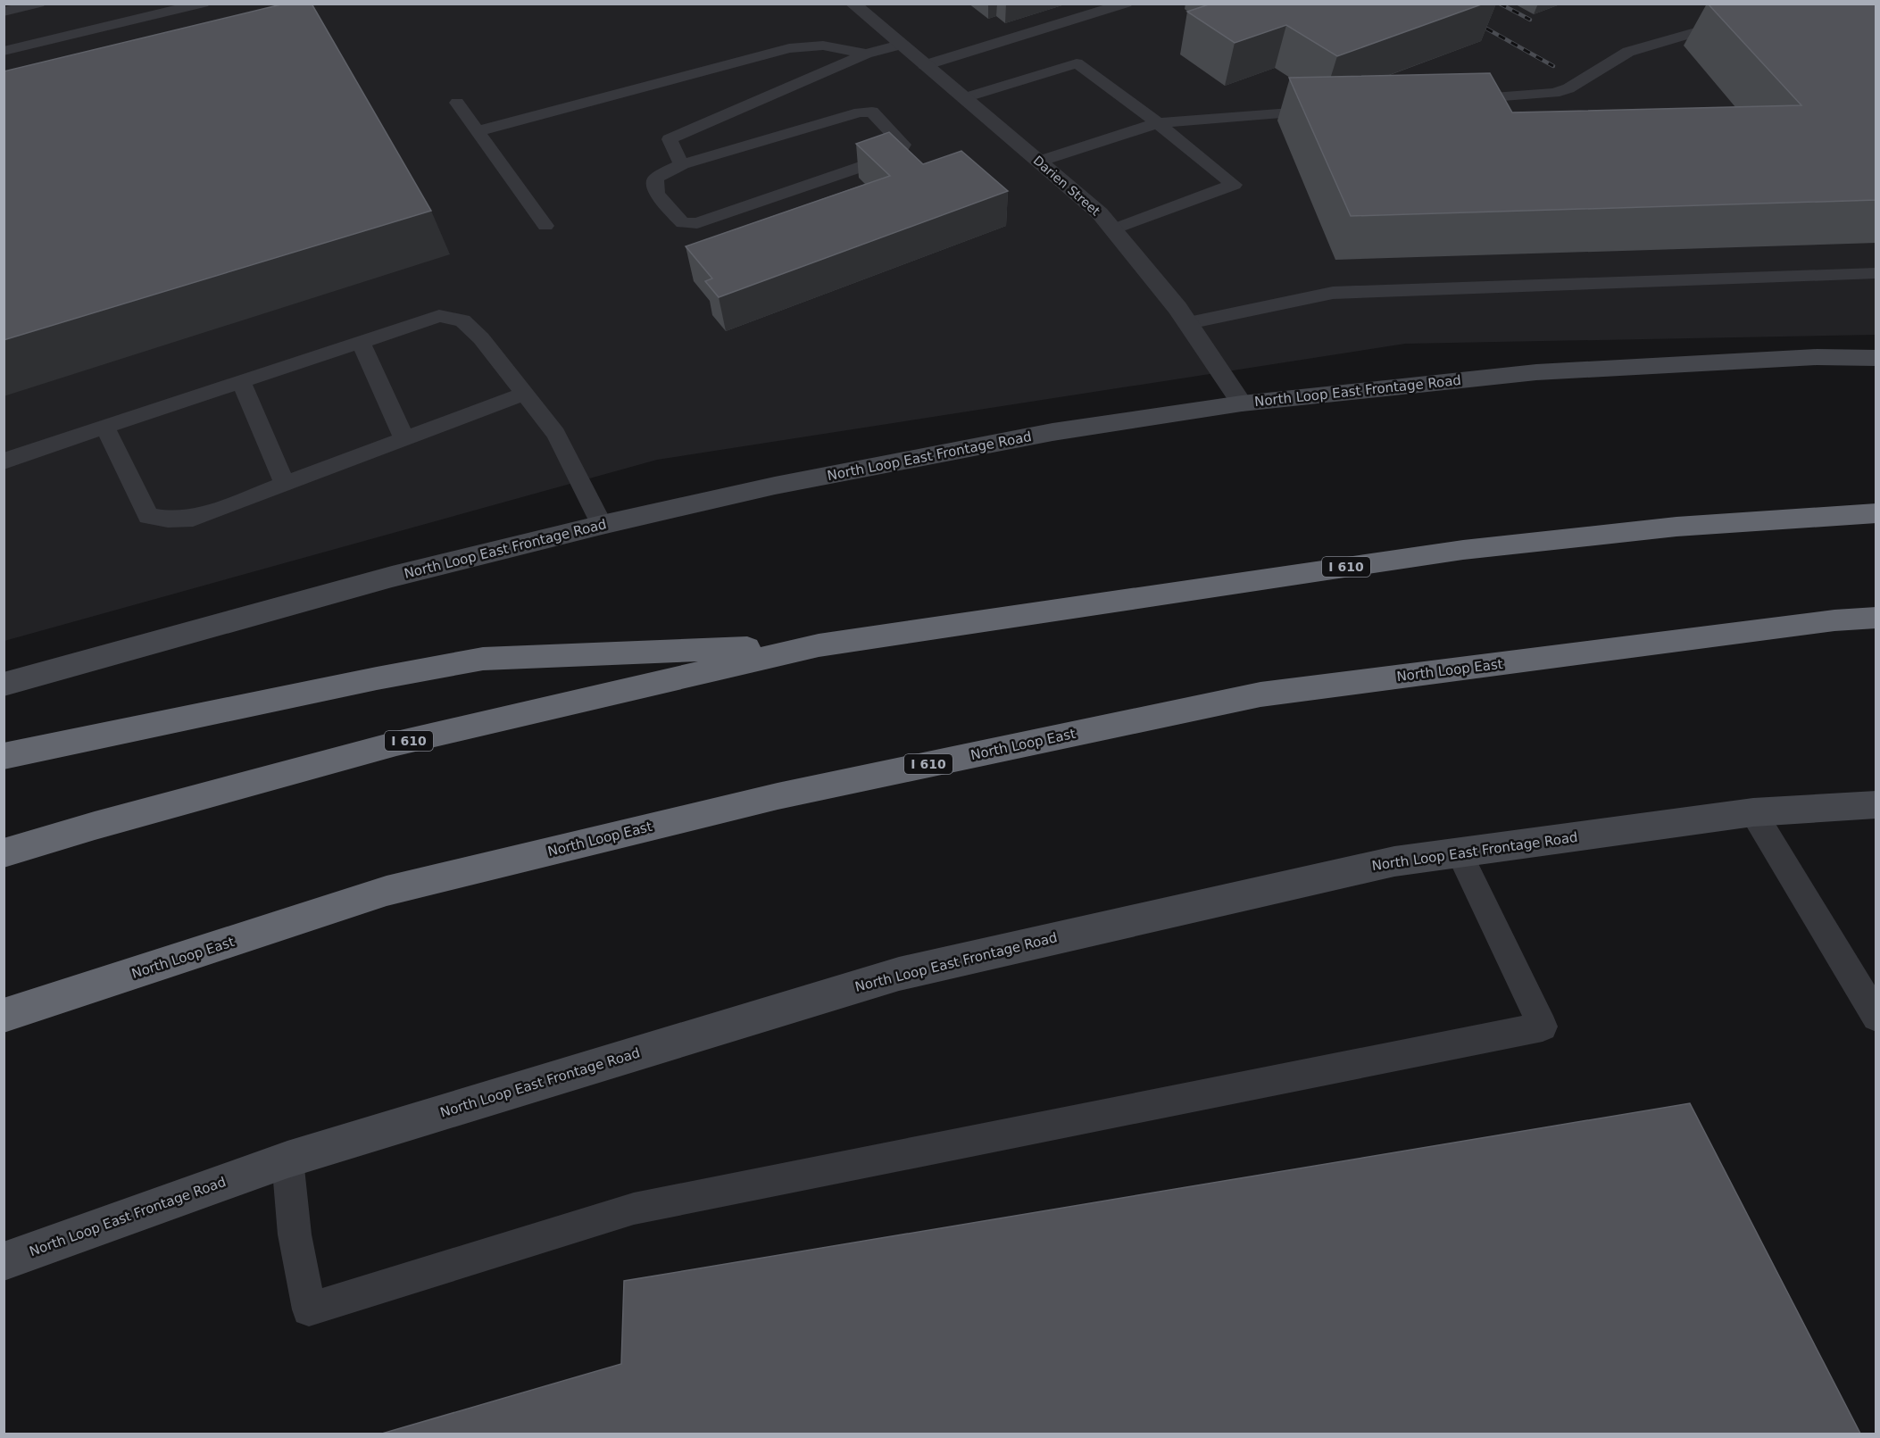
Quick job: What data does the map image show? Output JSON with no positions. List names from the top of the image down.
{
  "streets": {
    "highway": ["I 610", "North Loop East"],
    "main road": ["North Loop East Frontage Road"],
    "street": ["Darien Street"]
  },
  "crossings": [
    ["Darien Street", "North Loop East Frontage Road"]
  ]
}
